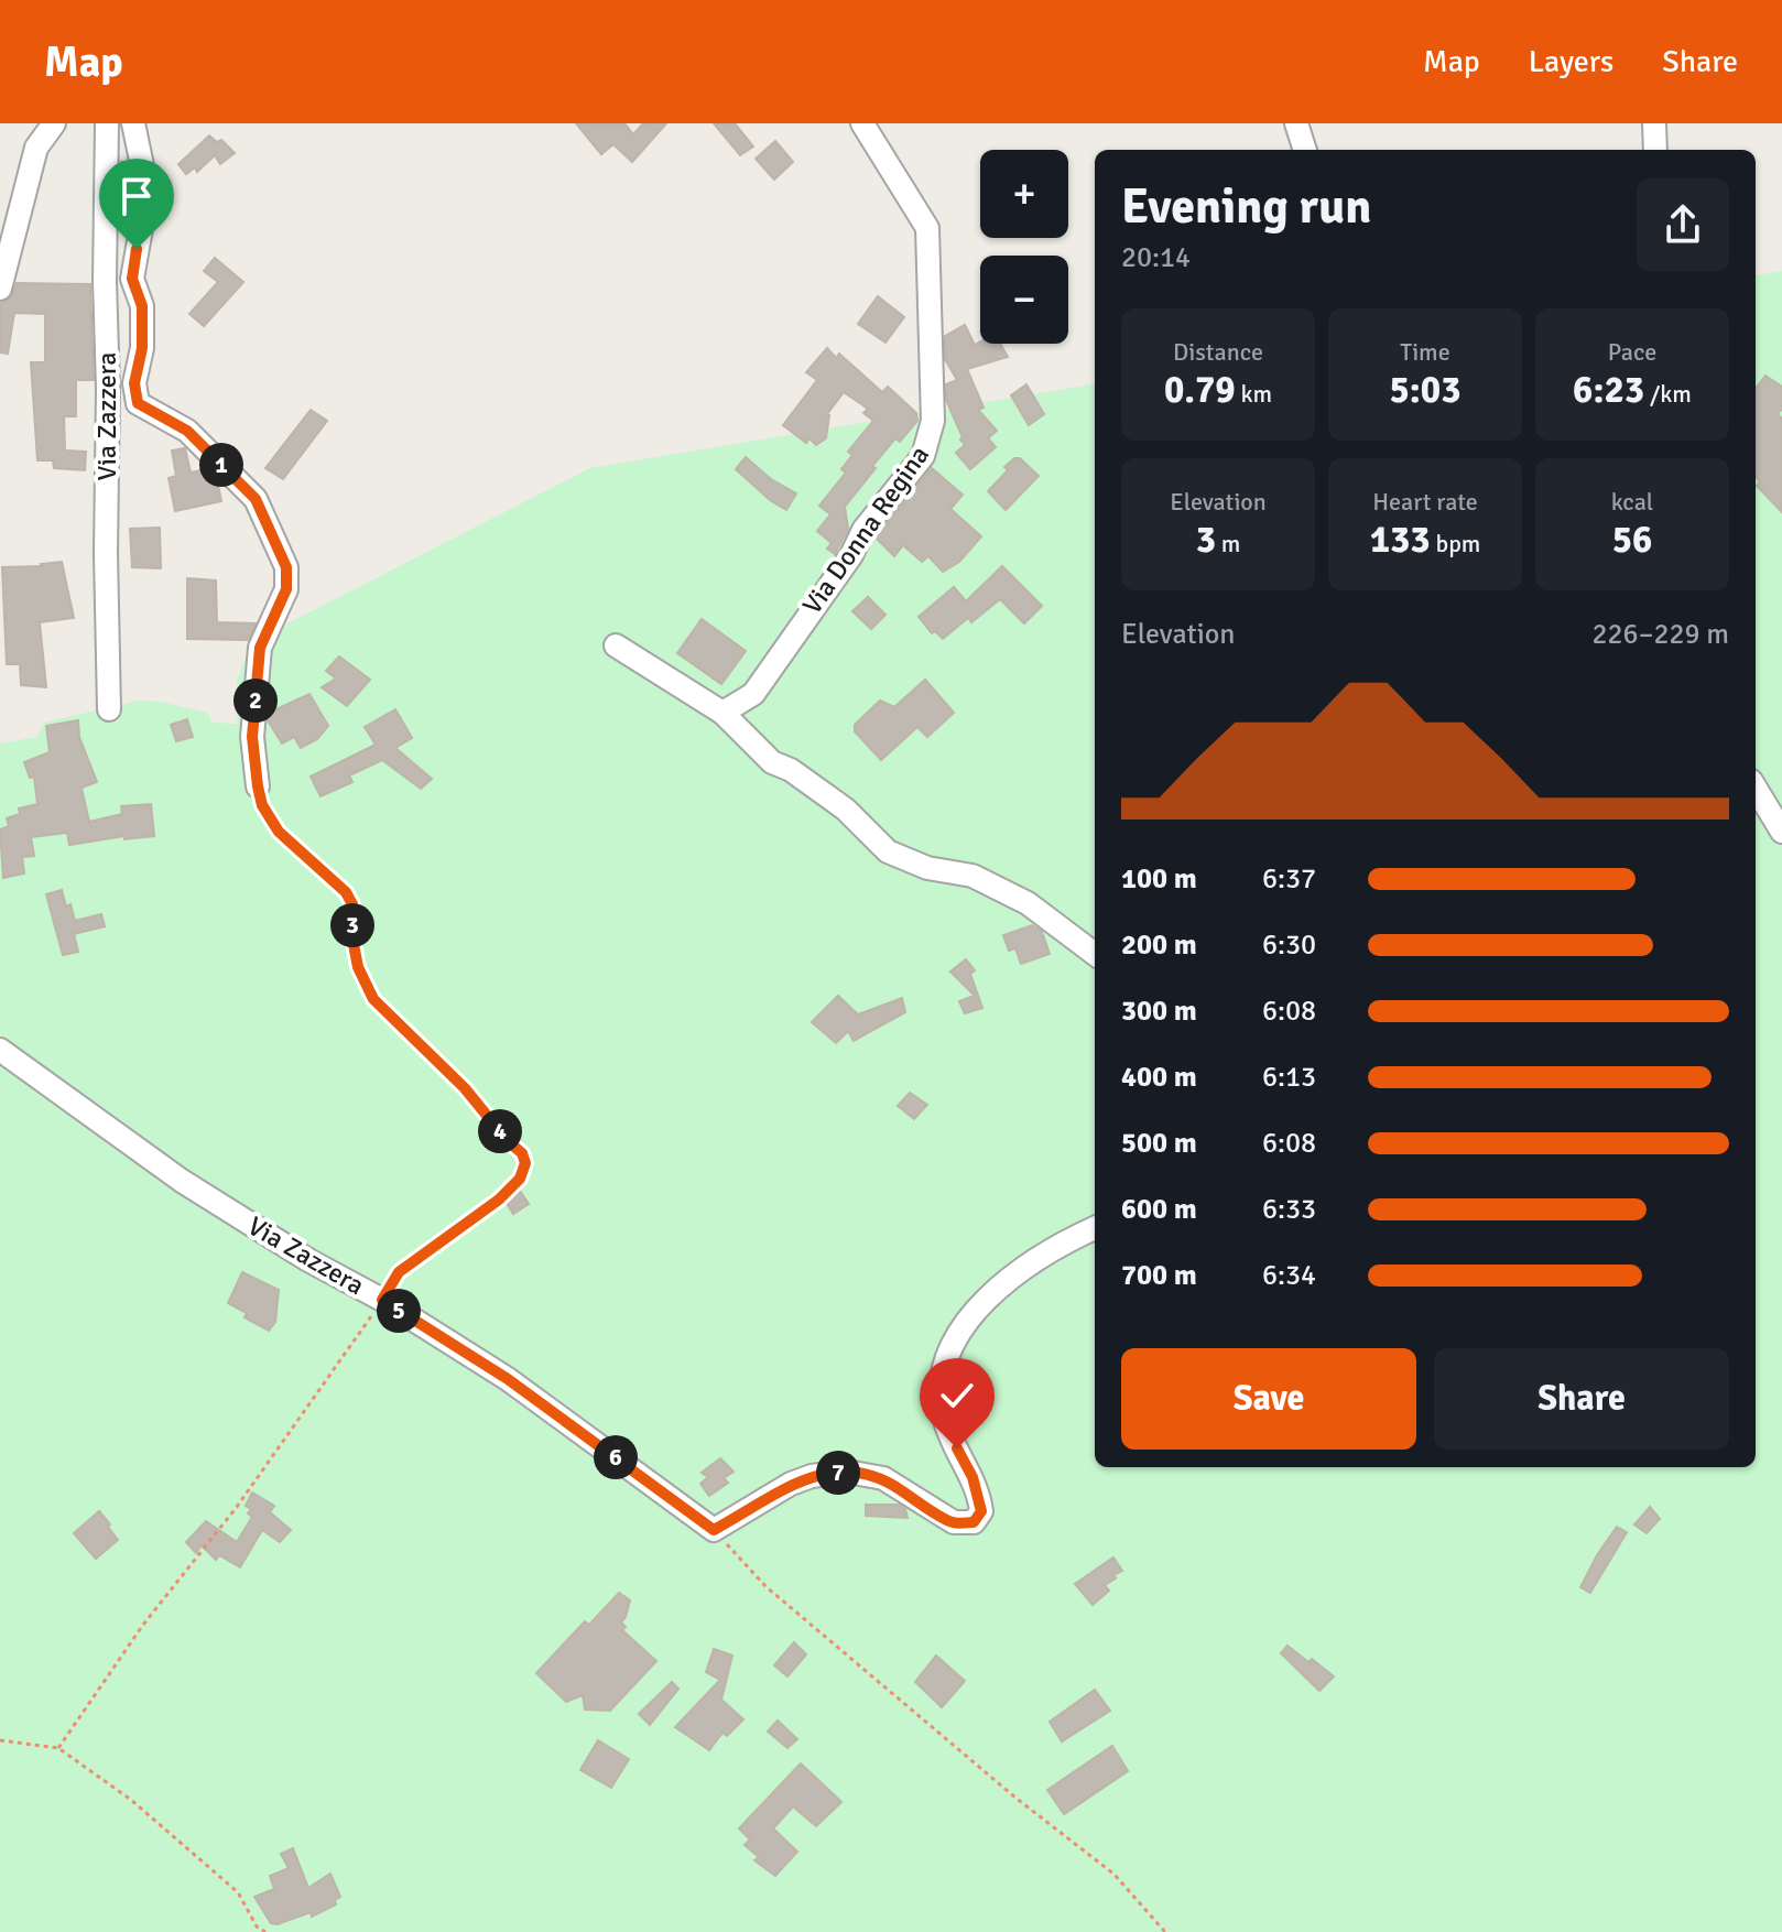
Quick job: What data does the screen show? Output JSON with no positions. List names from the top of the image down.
{
  "streets": {
    "street": ["Via Zazzera", "Via Donna Regina"]
  },
  "page": {
    "header": "Map",
    "nav": ["Map", "Layers", "Share"],
    "map_buttons": ["+", "−"],
    "heading": ["Evening run", "20:14"],
    "stats": [
      ["Distance", "0.79 km"],
      ["Time", "5:03"],
      ["Pace", "6:23 /km"],
      ["Elevation", "3 m"],
      ["Heart rate", "133 bpm"],
      ["kcal", "56"]
    ],
    "pins": [
      "1",
      "2",
      "3",
      "4",
      "5",
      "6",
      "7"
    ],
    "chart": ["Elevation", "226–229 m"],
    "list": [
      {
        "name": "100 m",
        "note": "6:37"
      },
      {
        "name": "200 m",
        "note": "6:30"
      },
      {
        "name": "300 m",
        "note": "6:08"
      },
      {
        "name": "400 m",
        "note": "6:13"
      },
      {
        "name": "500 m",
        "note": "6:08"
      },
      {
        "name": "600 m",
        "note": "6:33"
      },
      {
        "name": "700 m",
        "note": "6:34"
      }
    ],
    "buttons": ["Save", "Share"]
  }
}
